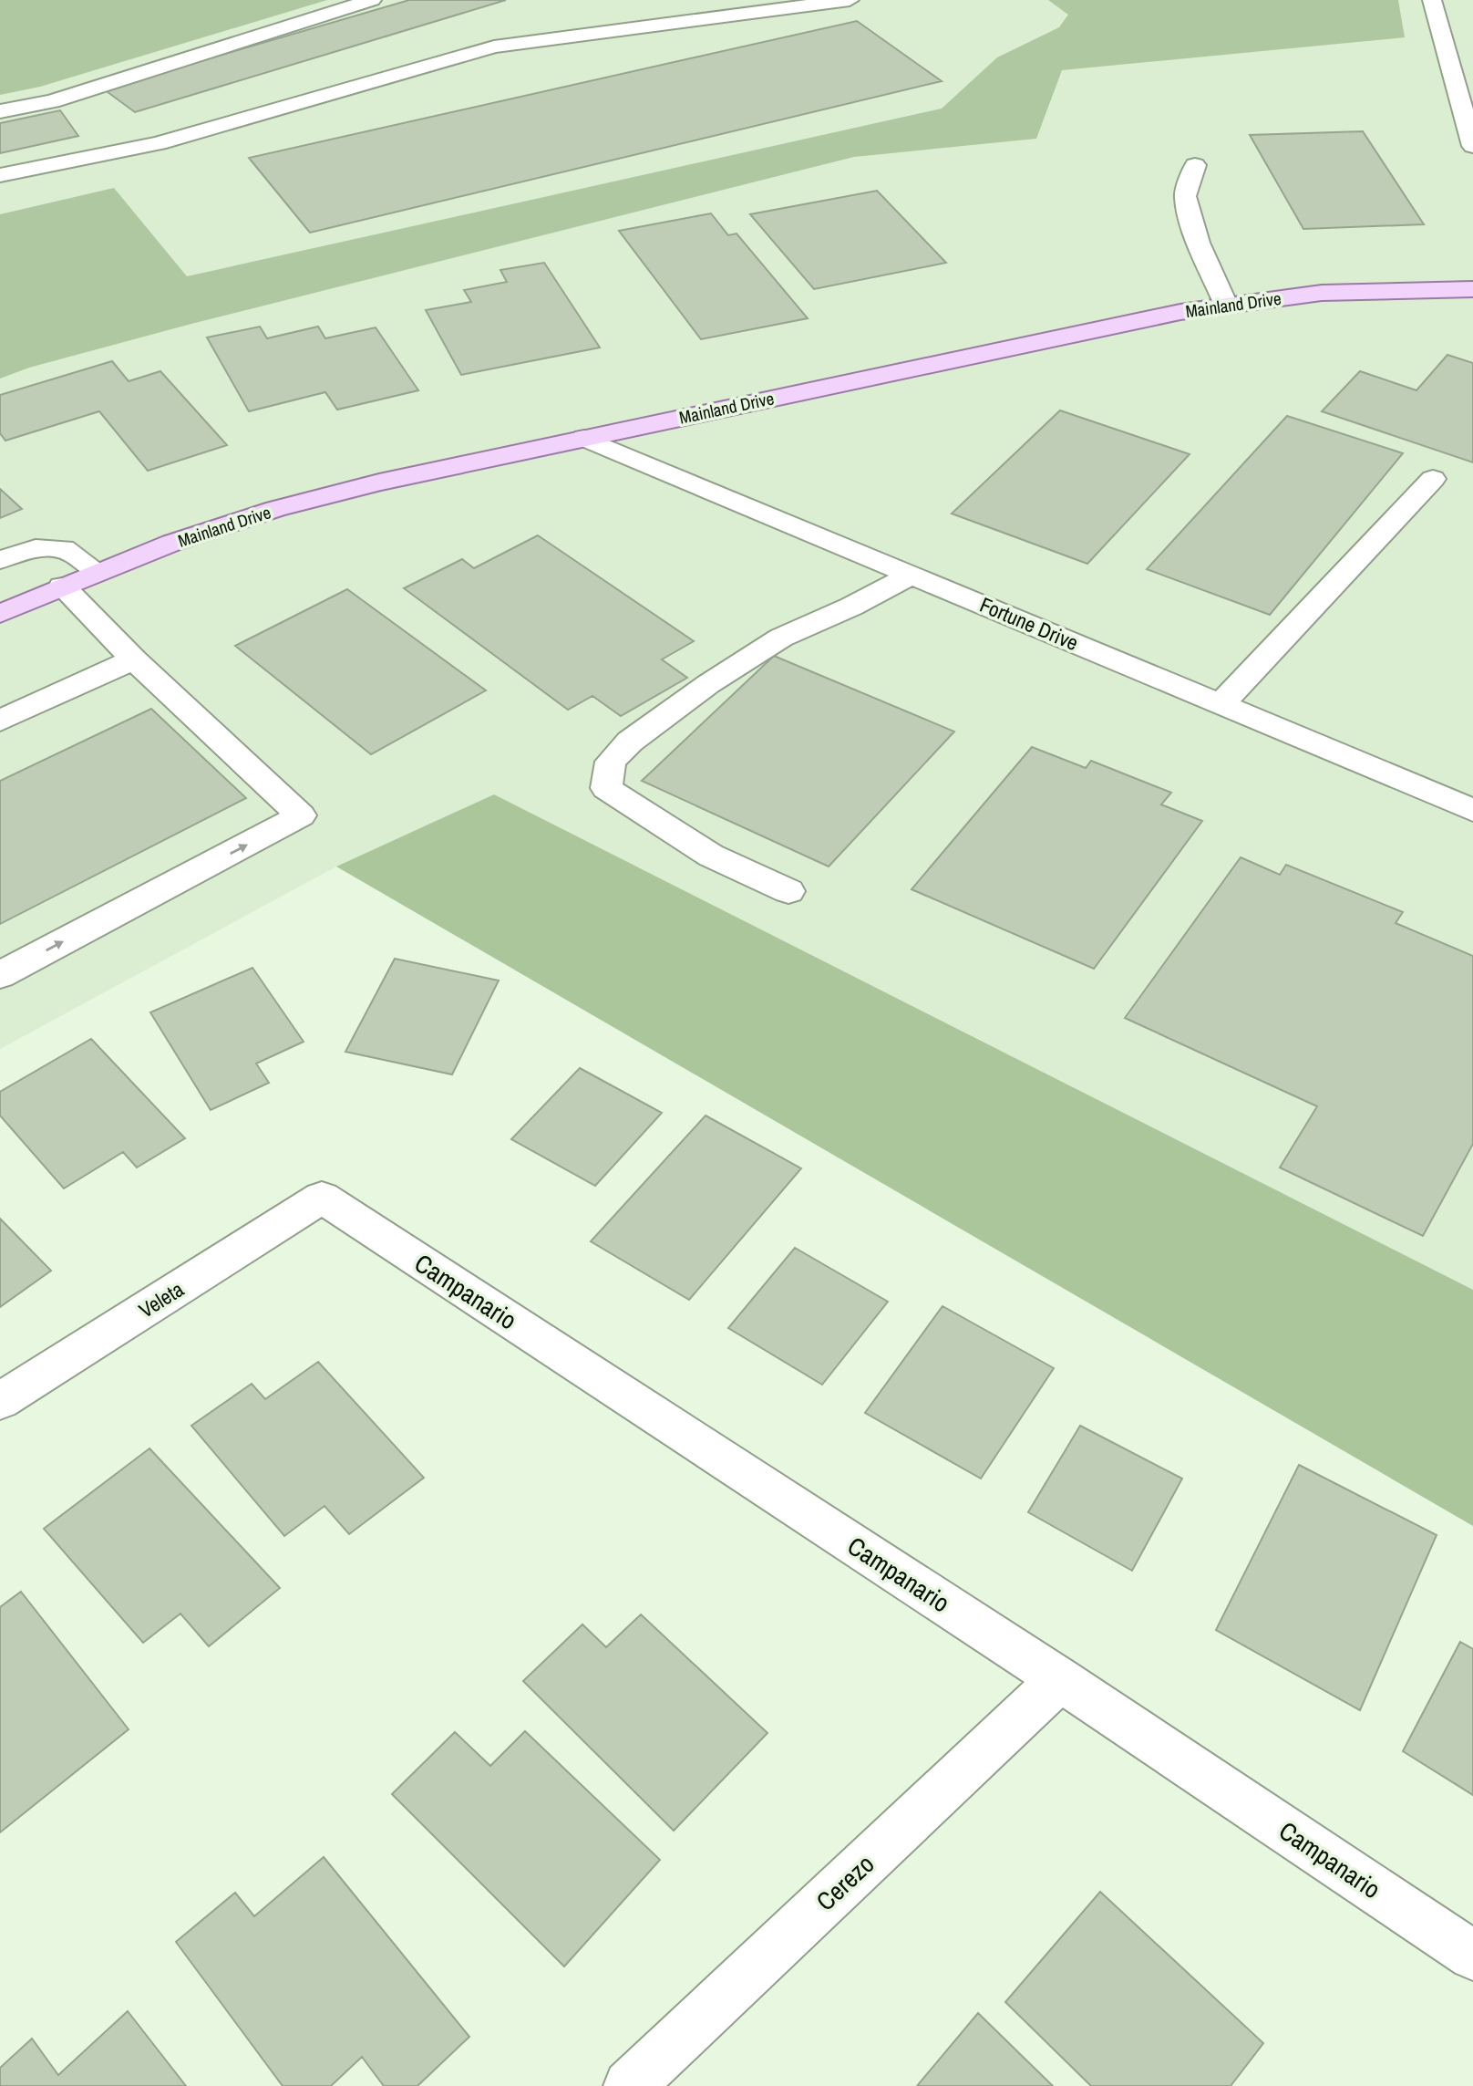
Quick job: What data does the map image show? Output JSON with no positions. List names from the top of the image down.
{
  "streets": {
    "main road": ["Mainland Drive"],
    "street": [
      "Fortune Drive",
      "Campanario",
      "Veleta",
      "Cerezo"
    ]
  },
  "crossings": [
    ["Mainland Drive", "Fortune Drive"],
    ["Campanario", "Veleta"],
    ["Campanario", "Cerezo"]
  ]
}
